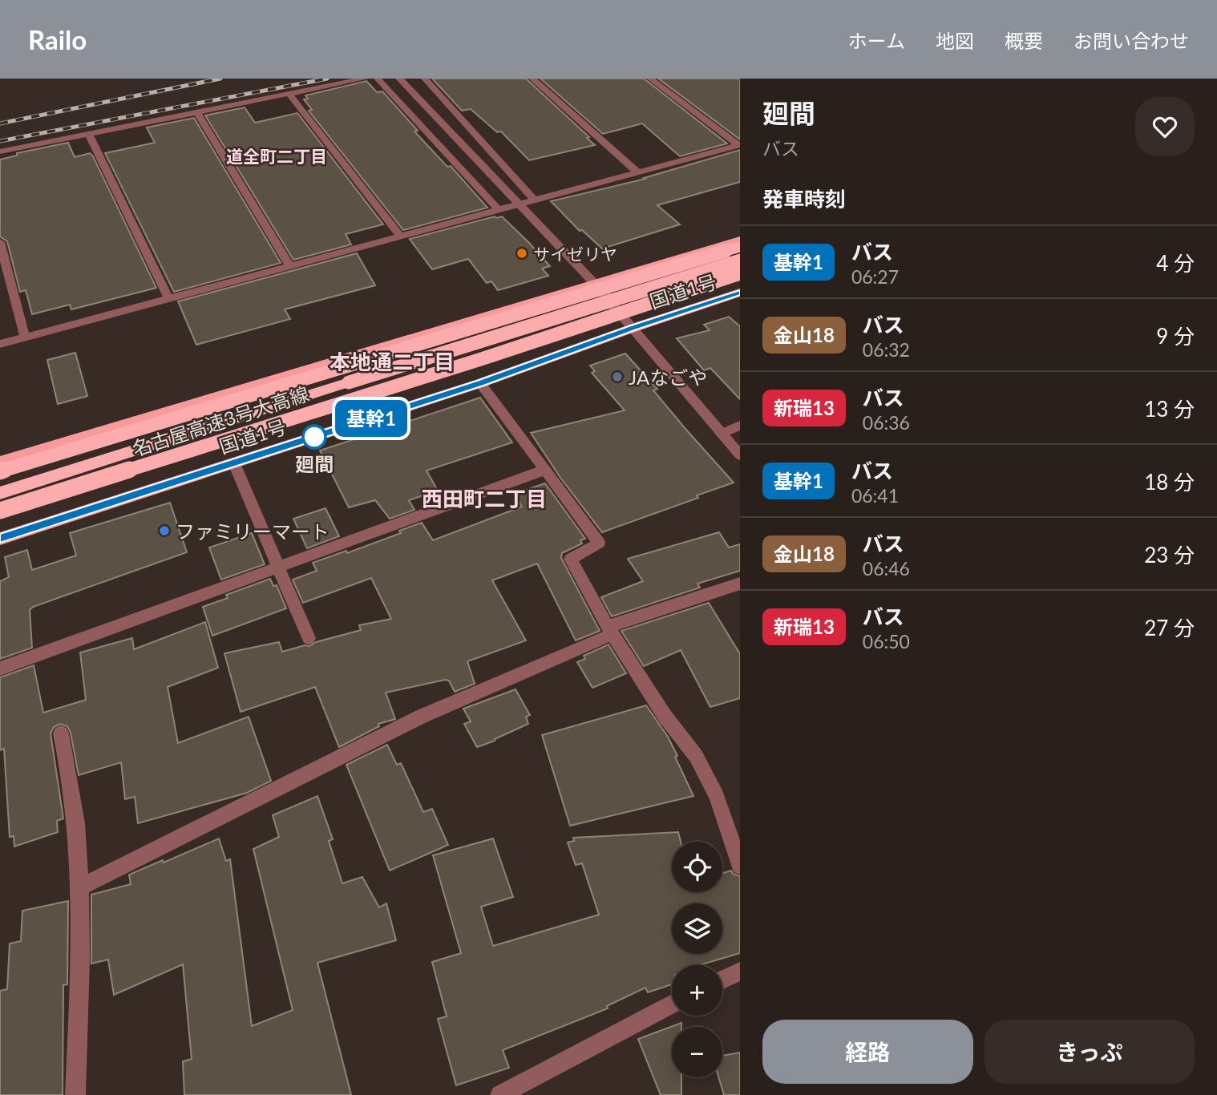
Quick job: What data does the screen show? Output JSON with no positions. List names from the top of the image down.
{
  "streets": {
    "highway": ["国道1号", "名古屋高速3号大高線"]
  },
  "districts": ["道全町二丁目", "本地通二丁目", "西田町二丁目"],
  "places": [
    "サイゼリヤ",
    "JAなごや",
    "廻間",
    "ファミリーマート"
  ],
  "lines": ["bus line 基幹1"],
  "page": {
    "header": "Railo",
    "nav": [
      "ホーム",
      "地図",
      "概要",
      "お問い合わせ"
    ],
    "on_map": "基幹1",
    "heading": [
      ["廻間", "バス"],
      "発車時刻"
    ],
    "list": [
      {
        "mark": "基幹1",
        "name": "バス",
        "note": "06:27",
        "value": "4 分"
      },
      {
        "mark": "金山18",
        "name": "バス",
        "note": "06:32",
        "value": "9 分"
      },
      {
        "mark": "新瑞13",
        "name": "バス",
        "note": "06:36",
        "value": "13 分"
      },
      {
        "mark": "基幹1",
        "name": "バス",
        "note": "06:41",
        "value": "18 分"
      },
      {
        "mark": "金山18",
        "name": "バス",
        "note": "06:46",
        "value": "23 分"
      },
      {
        "mark": "新瑞13",
        "name": "バス",
        "note": "06:50",
        "value": "27 分"
      }
    ],
    "map_buttons": ["+", "−"],
    "buttons": ["経路", "きっぷ"]
  }
}
